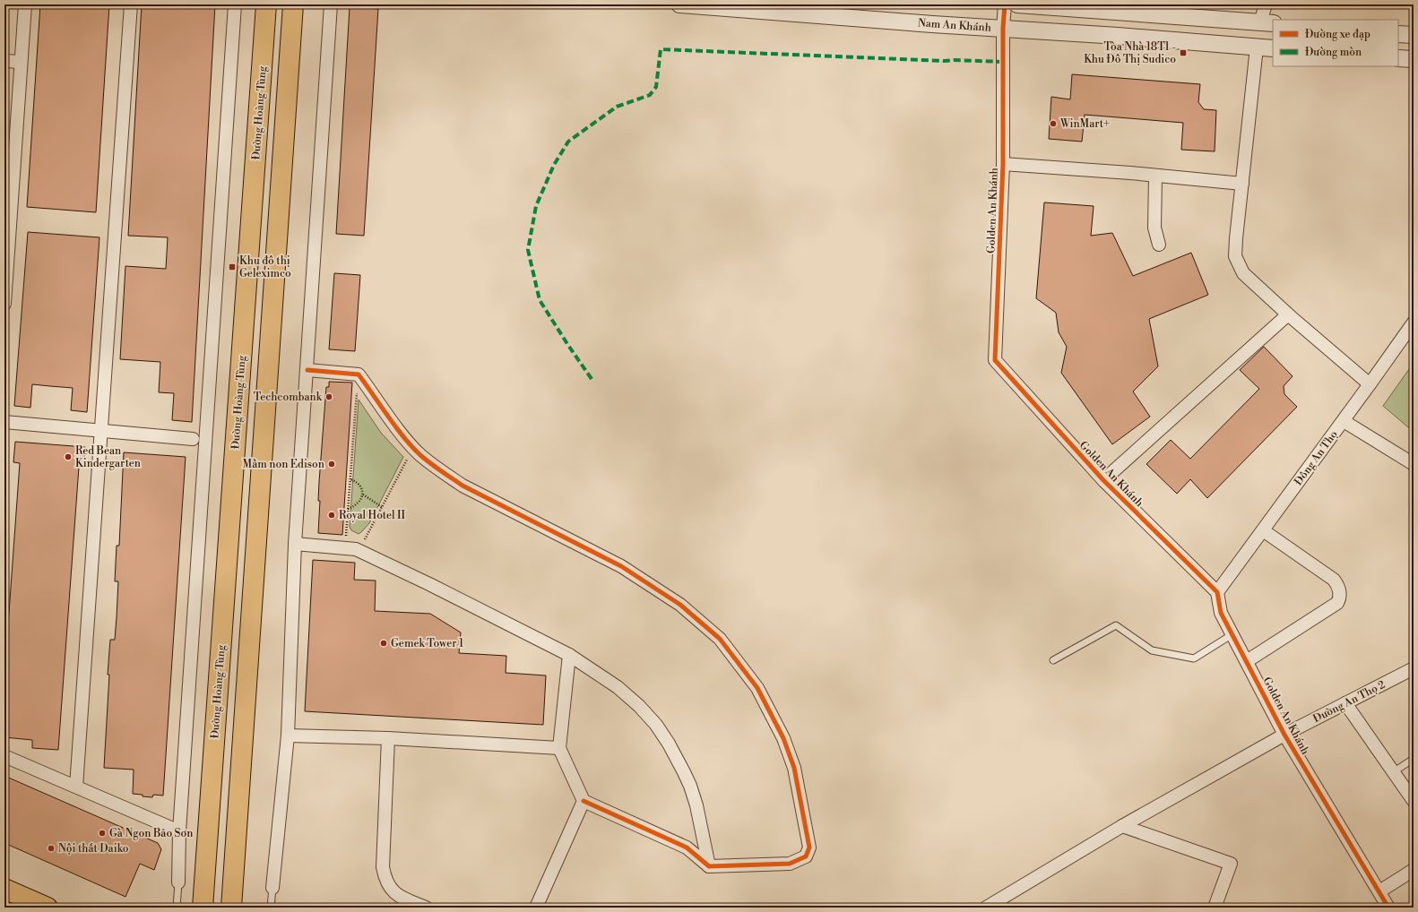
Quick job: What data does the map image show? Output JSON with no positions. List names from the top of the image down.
{
  "streets": {
    "main road": ["Đường Hoàng Tùng"],
    "street": [
      "Nam An Khánh",
      "Golden An Khánh",
      "Đông An Thọ",
      "Đường An Thọ 2"
    ]
  },
  "crossings": [
    ["Nam An Khánh", "Golden An Khánh"],
    ["Golden An Khánh", "Đông An Thọ"],
    ["Golden An Khánh", "Đường An Thọ 2"]
  ],
  "places": {
    "transit": ["Tòa Nhà 18T1 - Khu Đô Thị Sudico", "Khu đô thị Geleximco"],
    "other": [
      "WinMart+",
      "Techcombank",
      "Red Bean Kindergarten",
      "Mầm non Edison",
      "Royal Hotel II",
      "Gemek Tower 1",
      "Gà Ngon Bảo Sơn",
      "Nội thất Daiko"
    ]
  },
  "legend": ["Đường xe đạp", "Đường mòn"]
}
